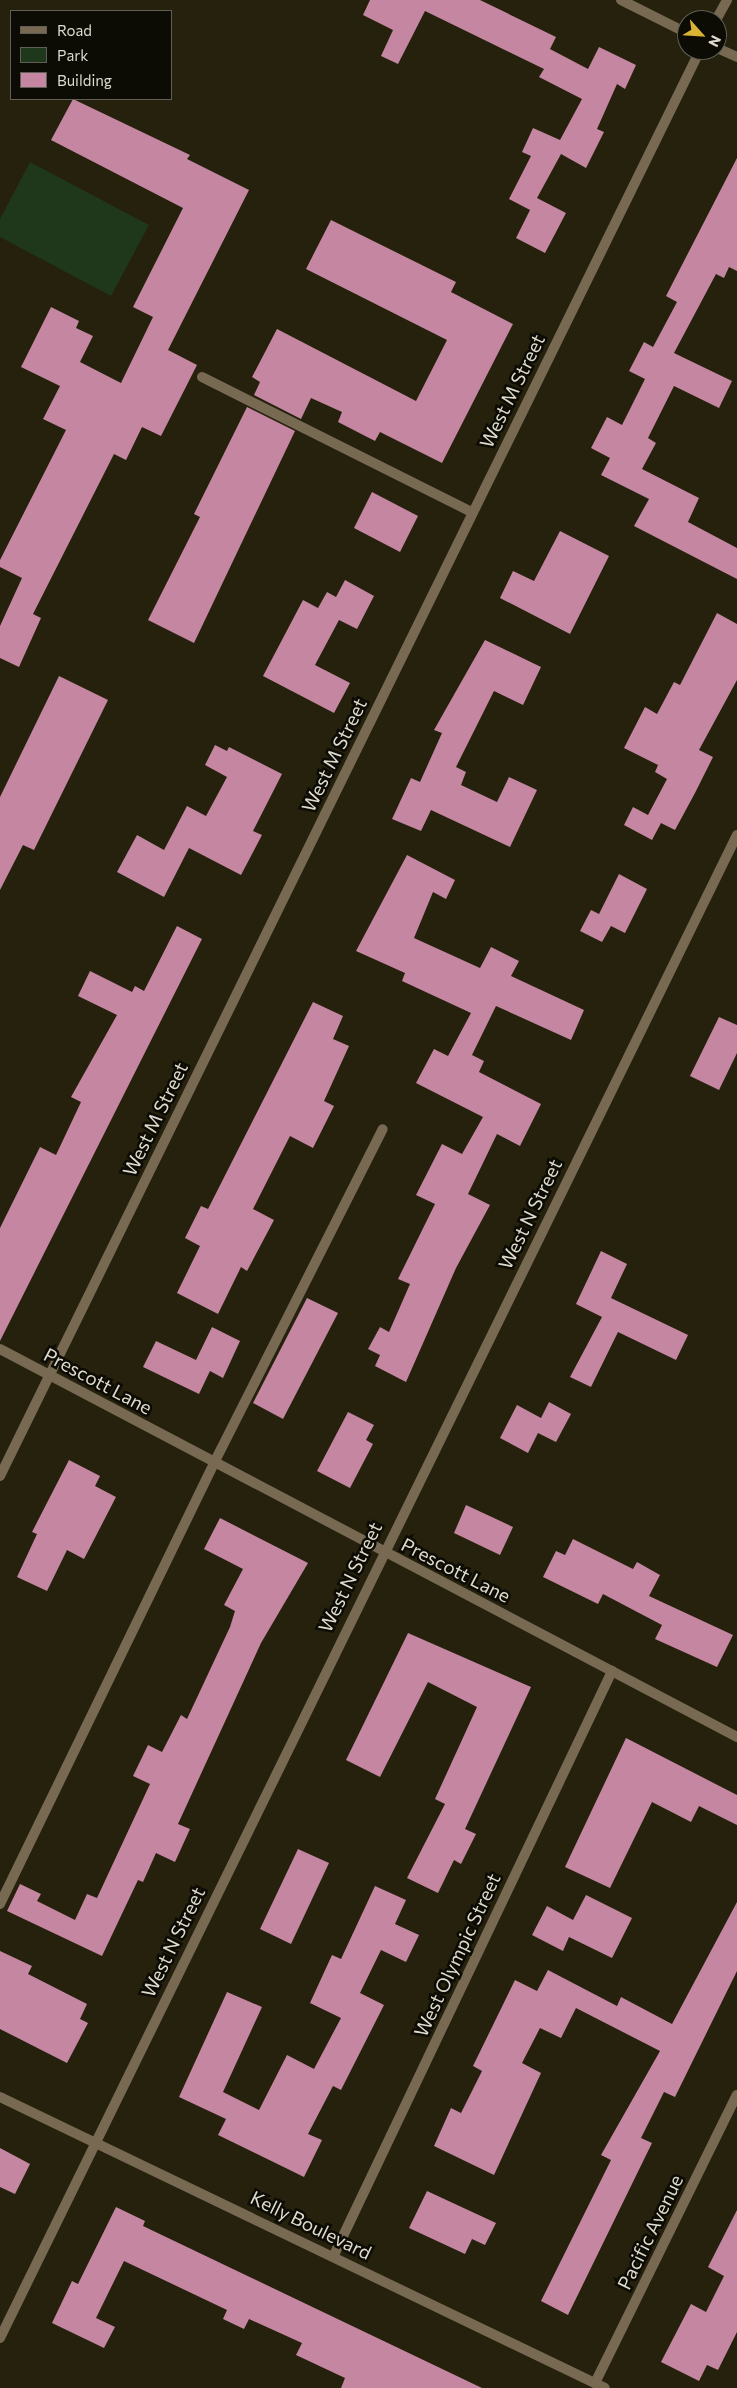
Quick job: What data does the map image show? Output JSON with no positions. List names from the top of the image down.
{
  "streets": {
    "street": [
      "West M Street",
      "West N Street",
      "Prescott Lane",
      "West Olympic Street",
      "Kelly Boulevard",
      "Pacific Avenue"
    ]
  },
  "crossings": [
    ["West M Street", "Prescott Lane"],
    ["West N Street", "Prescott Lane"],
    ["West N Street", "Kelly Boulevard"],
    ["Prescott Lane", "West Olympic Street"],
    ["West Olympic Street", "Kelly Boulevard"],
    ["Kelly Boulevard", "Pacific Avenue"]
  ],
  "legend": ["Road", "Park", "Building"],
  "north": "bottom right"
}
